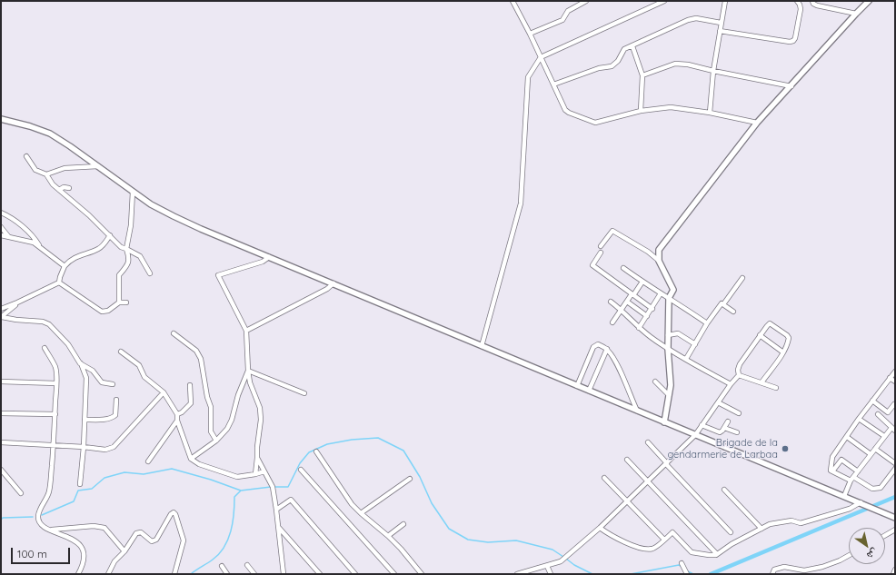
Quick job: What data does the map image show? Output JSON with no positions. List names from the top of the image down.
{
  "places": ["Brigade de la gendarmerie de Larbaa"],
  "scale_bar": "100 m",
  "north": "bottom right"
}
